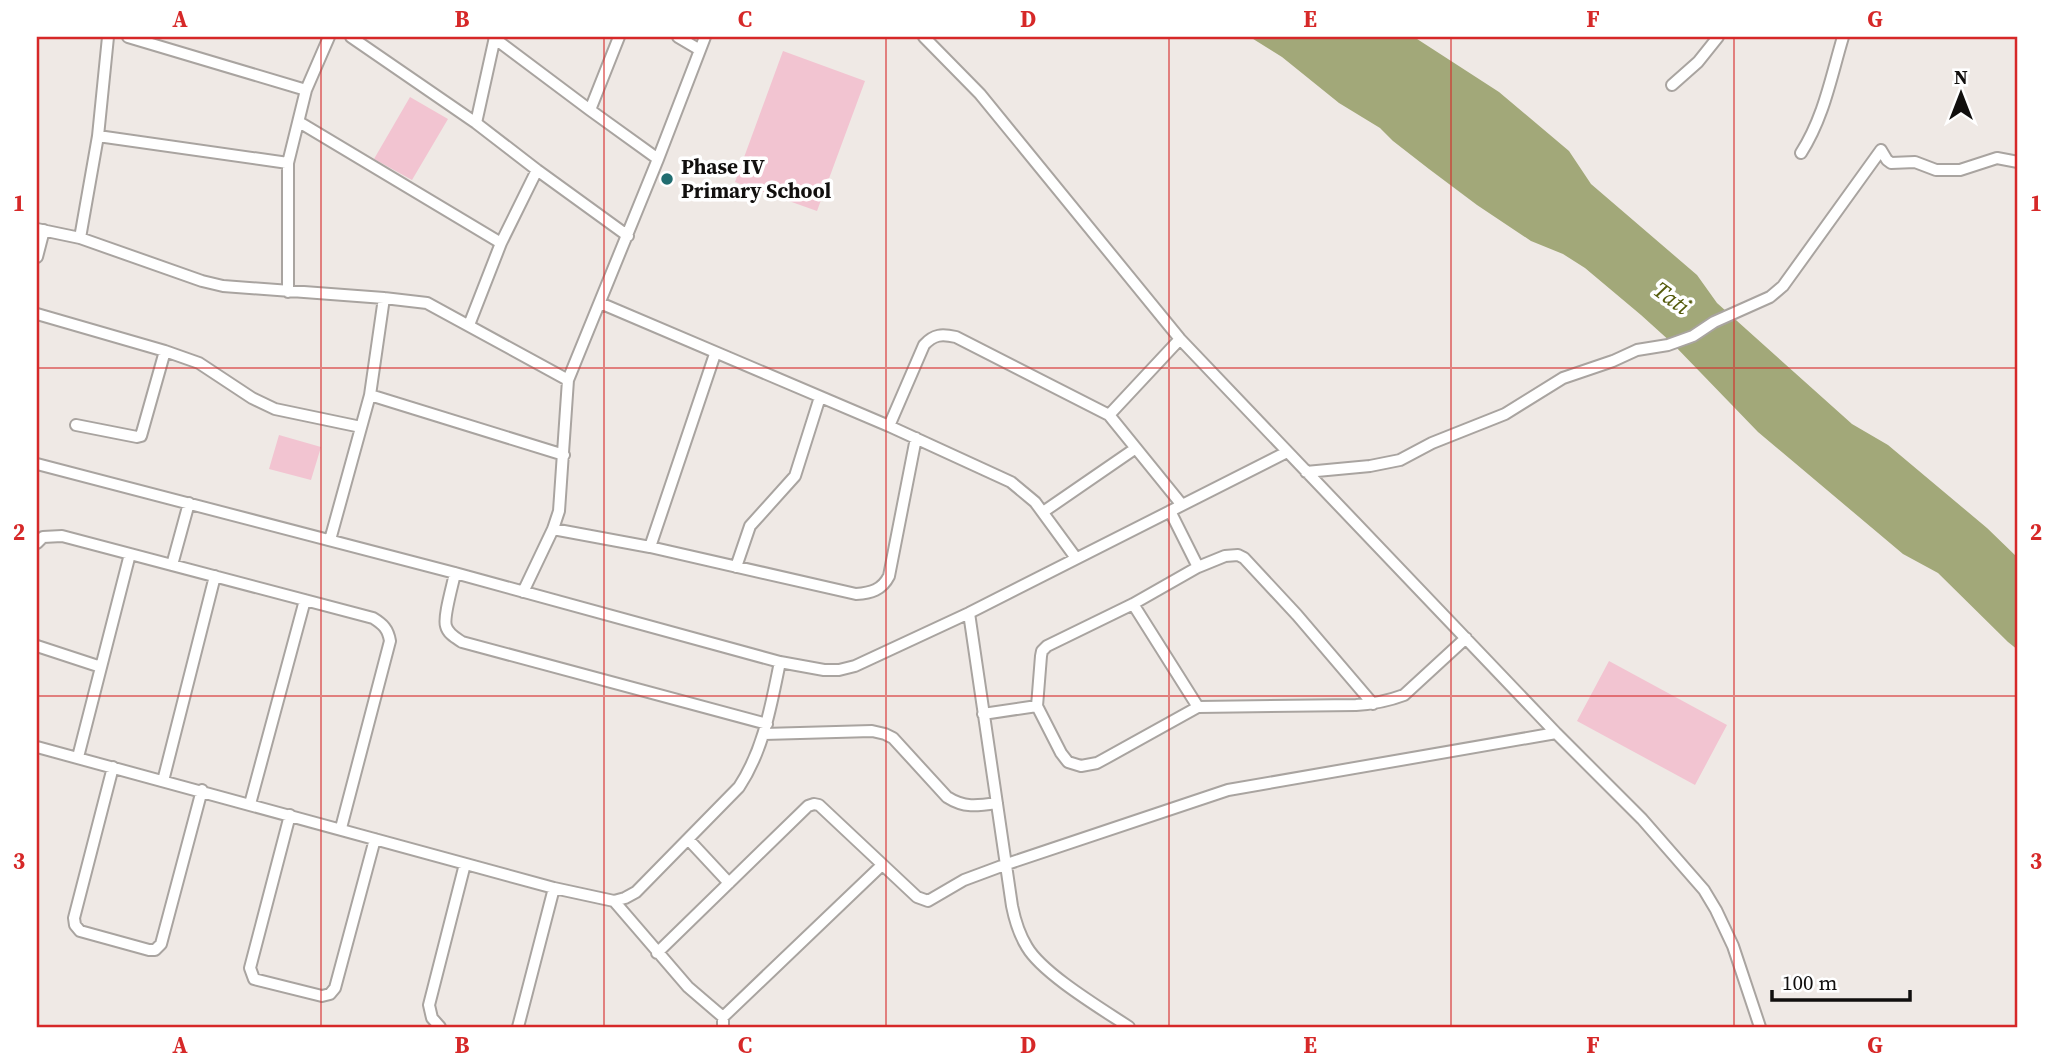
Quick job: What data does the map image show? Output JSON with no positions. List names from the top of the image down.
{
  "water": ["Tati"],
  "places": ["Phase IV Primary School"],
  "scale_bar": "100 m",
  "north": "top",
  "grid": {
    "columns": [
      "A",
      "B",
      "C",
      "D",
      "E",
      "F",
      "G"
    ],
    "rows": ["1", "2", "3"]
  }
}
